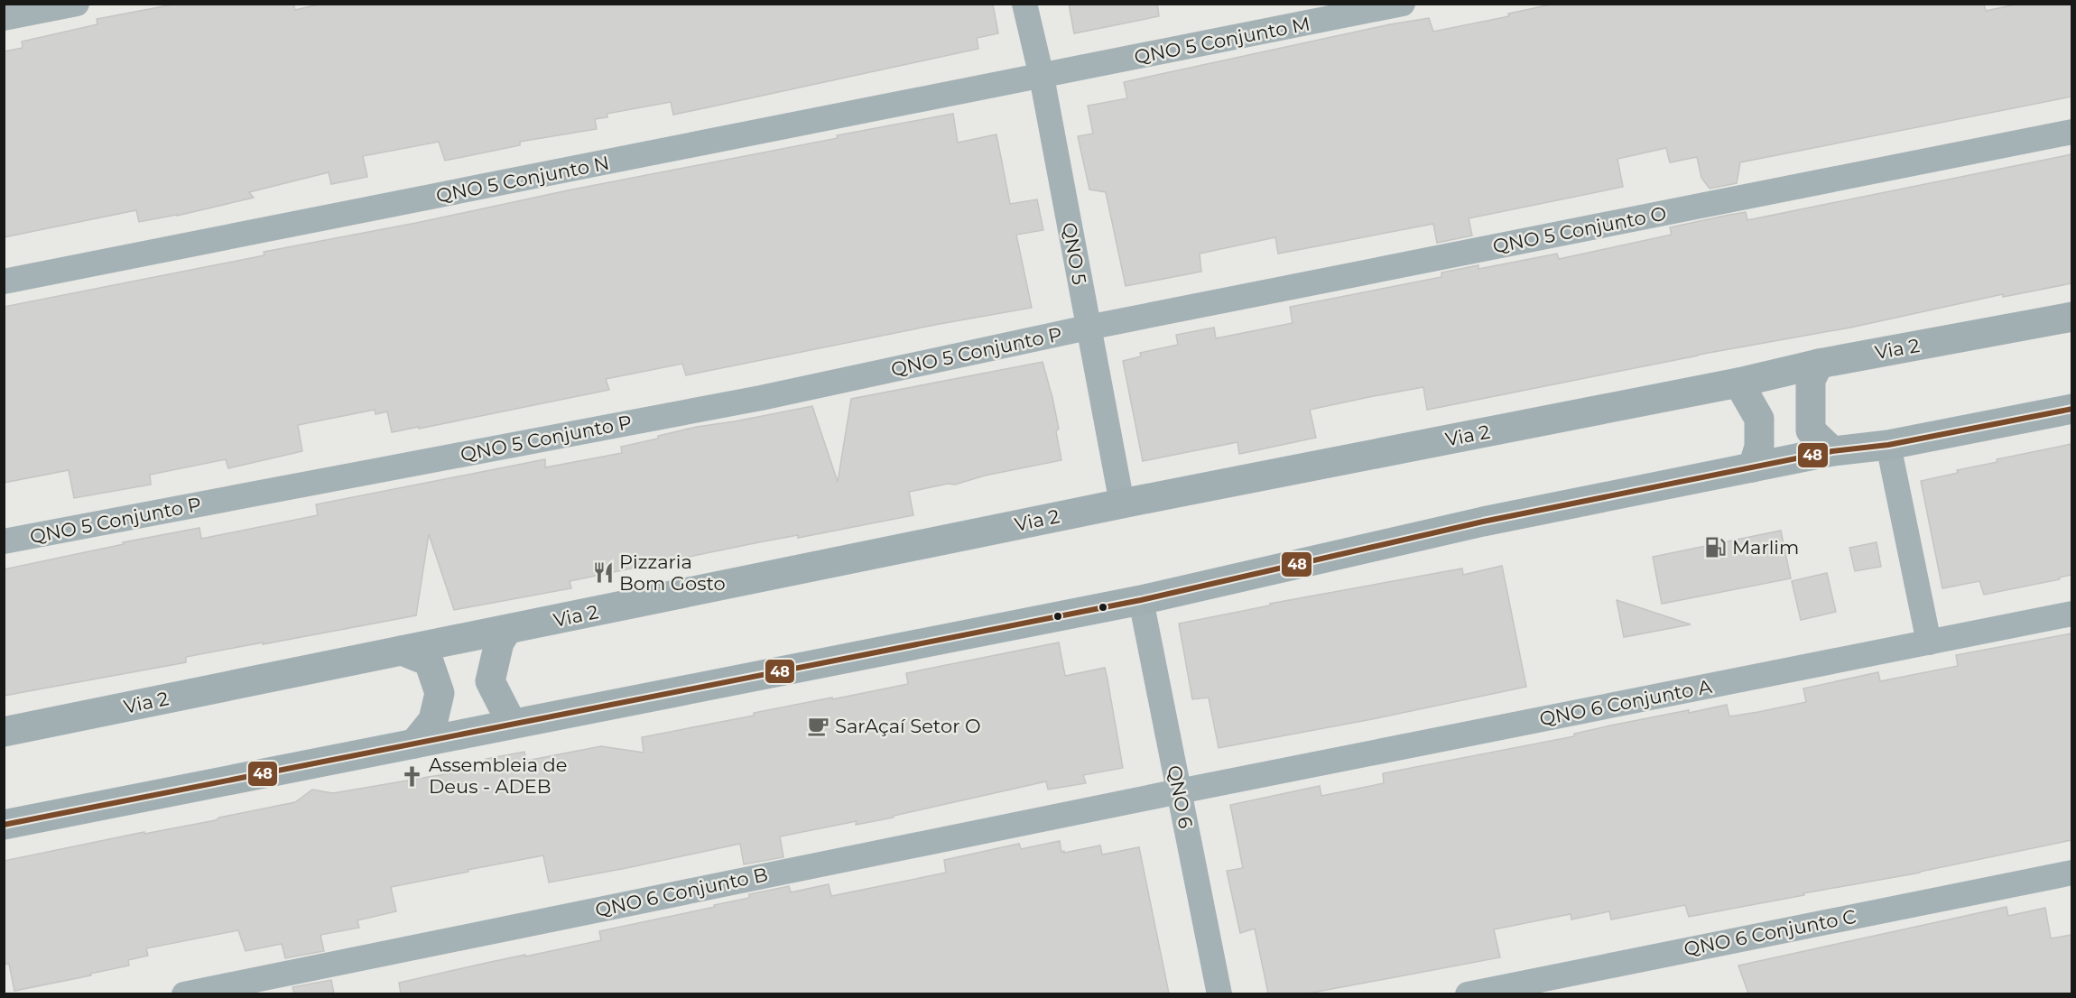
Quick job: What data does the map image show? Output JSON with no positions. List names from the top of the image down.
{
  "streets": {
    "main road": ["Via 2"],
    "street": [
      "QNO 5 Conjunto M",
      "QNO 5 Conjunto N",
      "QNO 5 Conjunto O",
      "QNO 5",
      "QNO 5 Conjunto P",
      "QNO 6 Conjunto A",
      "QNO 6",
      "QNO 6 Conjunto B",
      "QNO 6 Conjunto C"
    ]
  },
  "crossings": [
    ["QNO 5 Conjunto M", "QNO 5 Conjunto N"],
    ["QNO 5 Conjunto M", "QNO 5"],
    ["QNO 5 Conjunto N", "QNO 5"],
    ["QNO 5 Conjunto O", "QNO 5"],
    ["QNO 5 Conjunto O", "QNO 5 Conjunto P"],
    ["QNO 5", "Via 2"],
    ["QNO 5", "QNO 5 Conjunto P"],
    ["QNO 6 Conjunto A", "QNO 6"],
    ["QNO 6 Conjunto A", "QNO 6 Conjunto B"],
    ["QNO 6", "QNO 6 Conjunto B"]
  ],
  "places": {
    "fuel station": ["Marlim"],
    "restaurant": ["Pizzaria Bom Gosto"],
    "cafe": ["SarAçaí Setor O"],
    "church": ["Assembleia de Deus - ADEB"]
  },
  "lines": ["transit line 48"]
}
